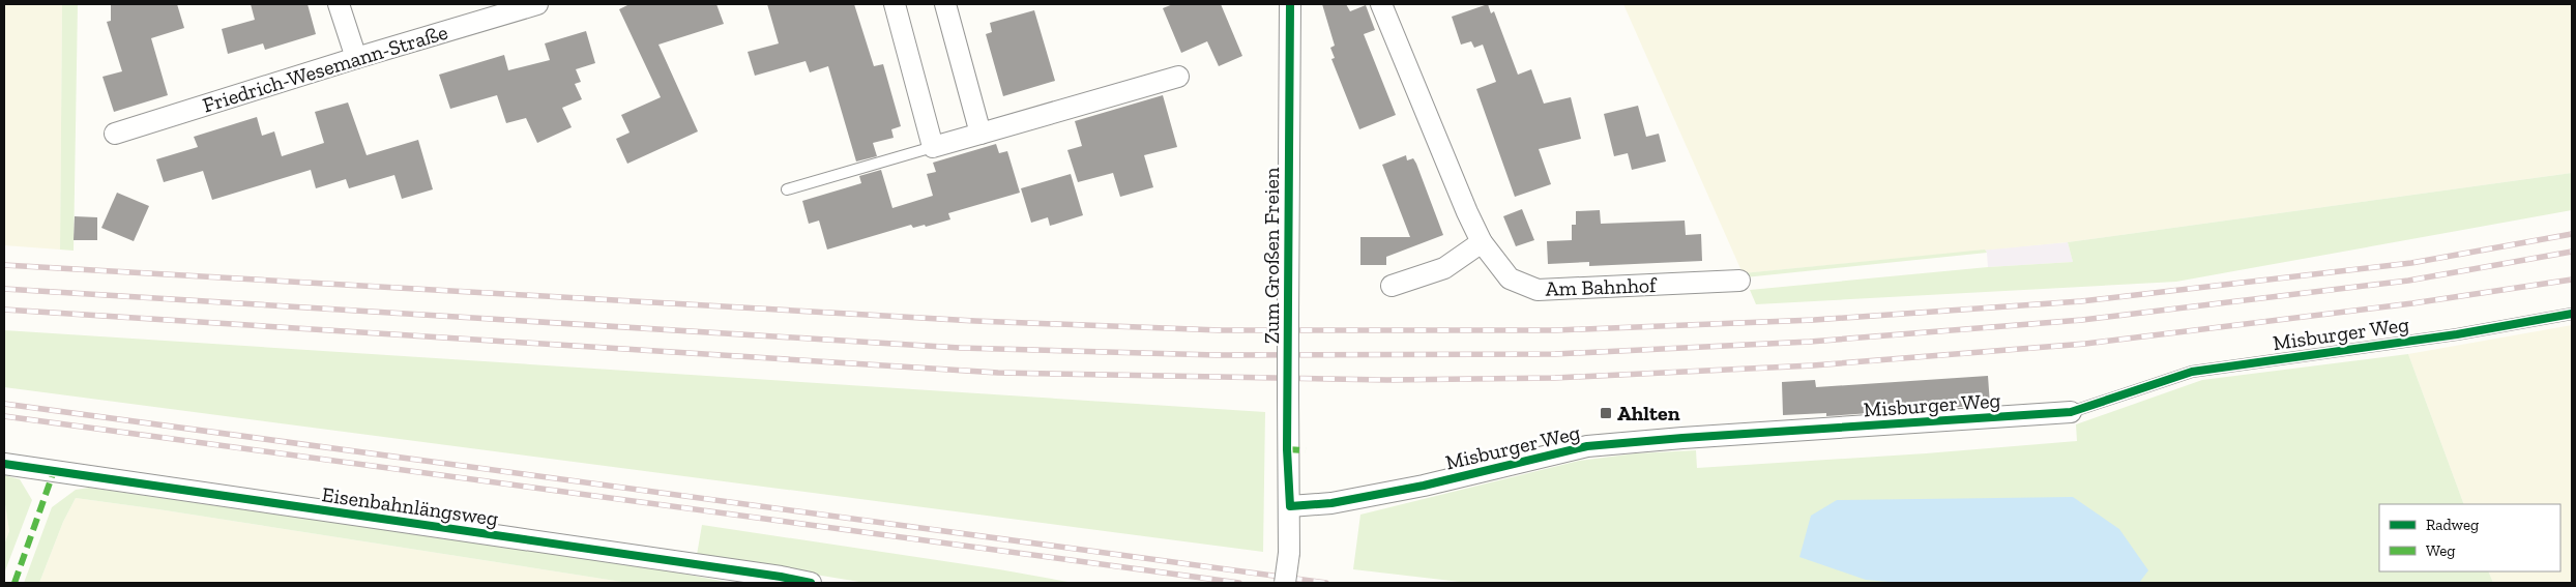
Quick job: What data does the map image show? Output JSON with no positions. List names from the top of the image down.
{
  "streets": {
    "street": [
      "Friedrich-Wesemann-Straße",
      "Zum Großen Freien",
      "Am Bahnhof",
      "Misburger Weg",
      "Eisenbahnlängsweg"
    ]
  },
  "crossings": [
    ["Zum Großen Freien", "Misburger Weg"]
  ],
  "places": {
    "transit": ["Ahlten"]
  },
  "legend": ["Radweg", "Weg"]
}
